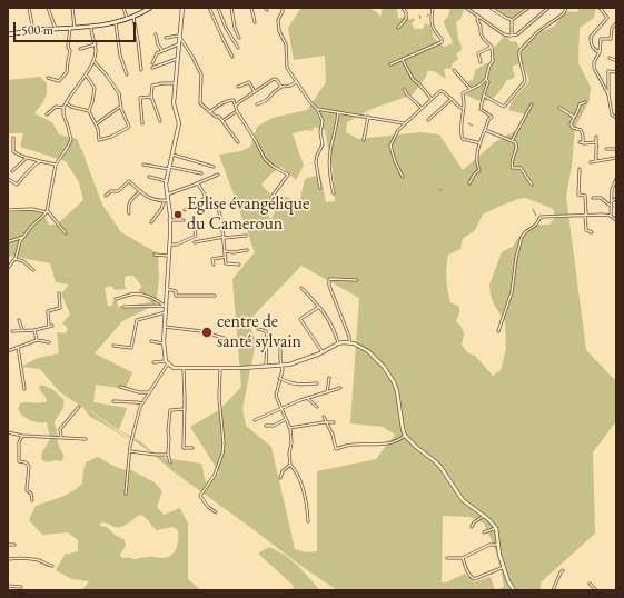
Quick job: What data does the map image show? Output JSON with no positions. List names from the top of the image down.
{
  "places": ["Eglise évangélique du Cameroun", "centre de santé sylvain"],
  "scale_bar": "500 m"
}
